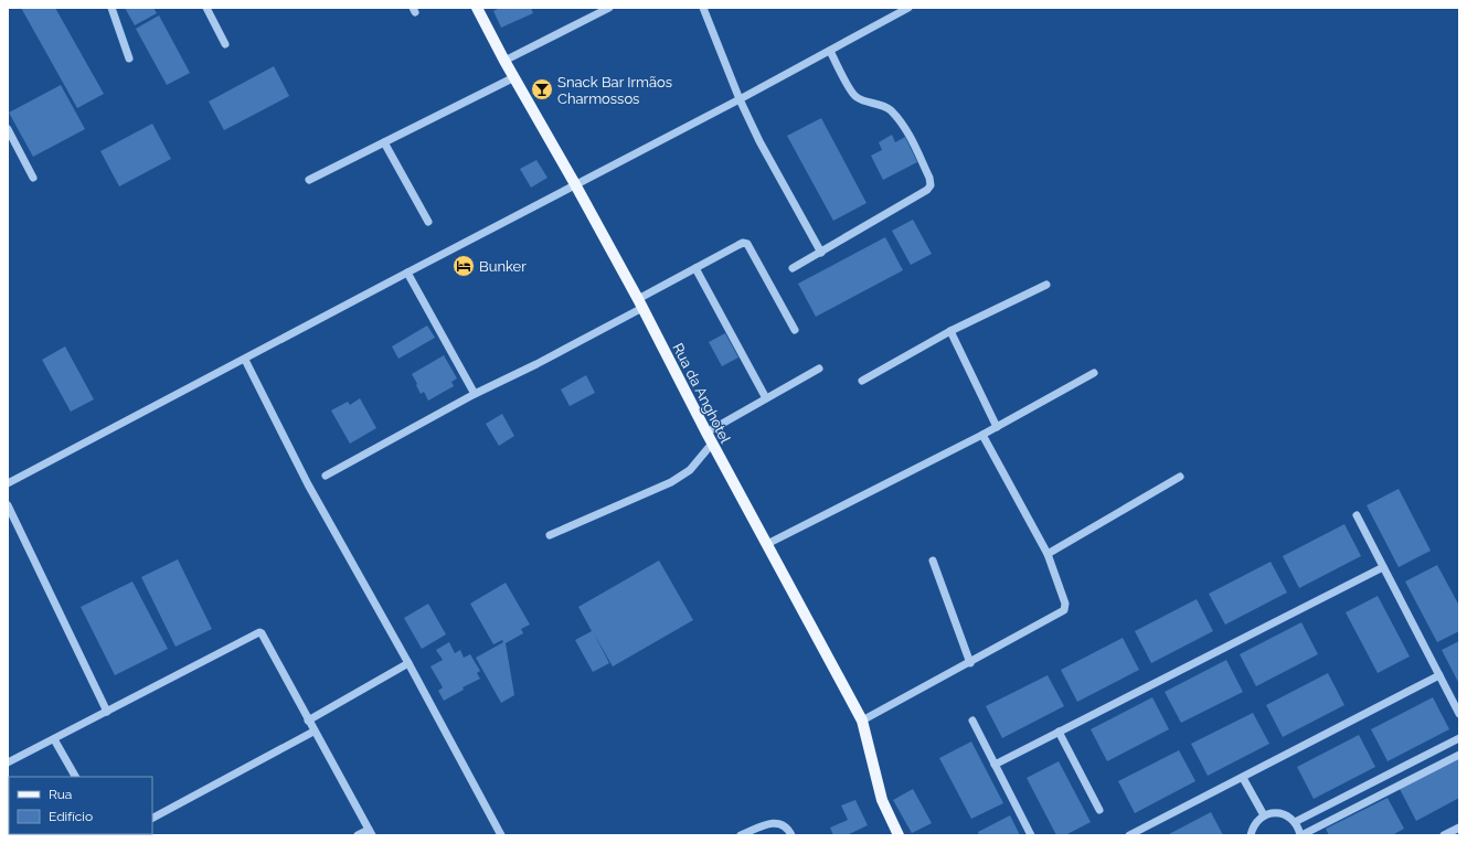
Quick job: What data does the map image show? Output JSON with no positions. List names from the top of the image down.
{
  "streets": {
    "main road": ["Rua da Anghotel"]
  },
  "places": {
    "bar": ["Snack Bar Irmãos Charmossos"],
    "hotel": ["Bunker"]
  },
  "legend": ["Rua", "Edifício"]
}
